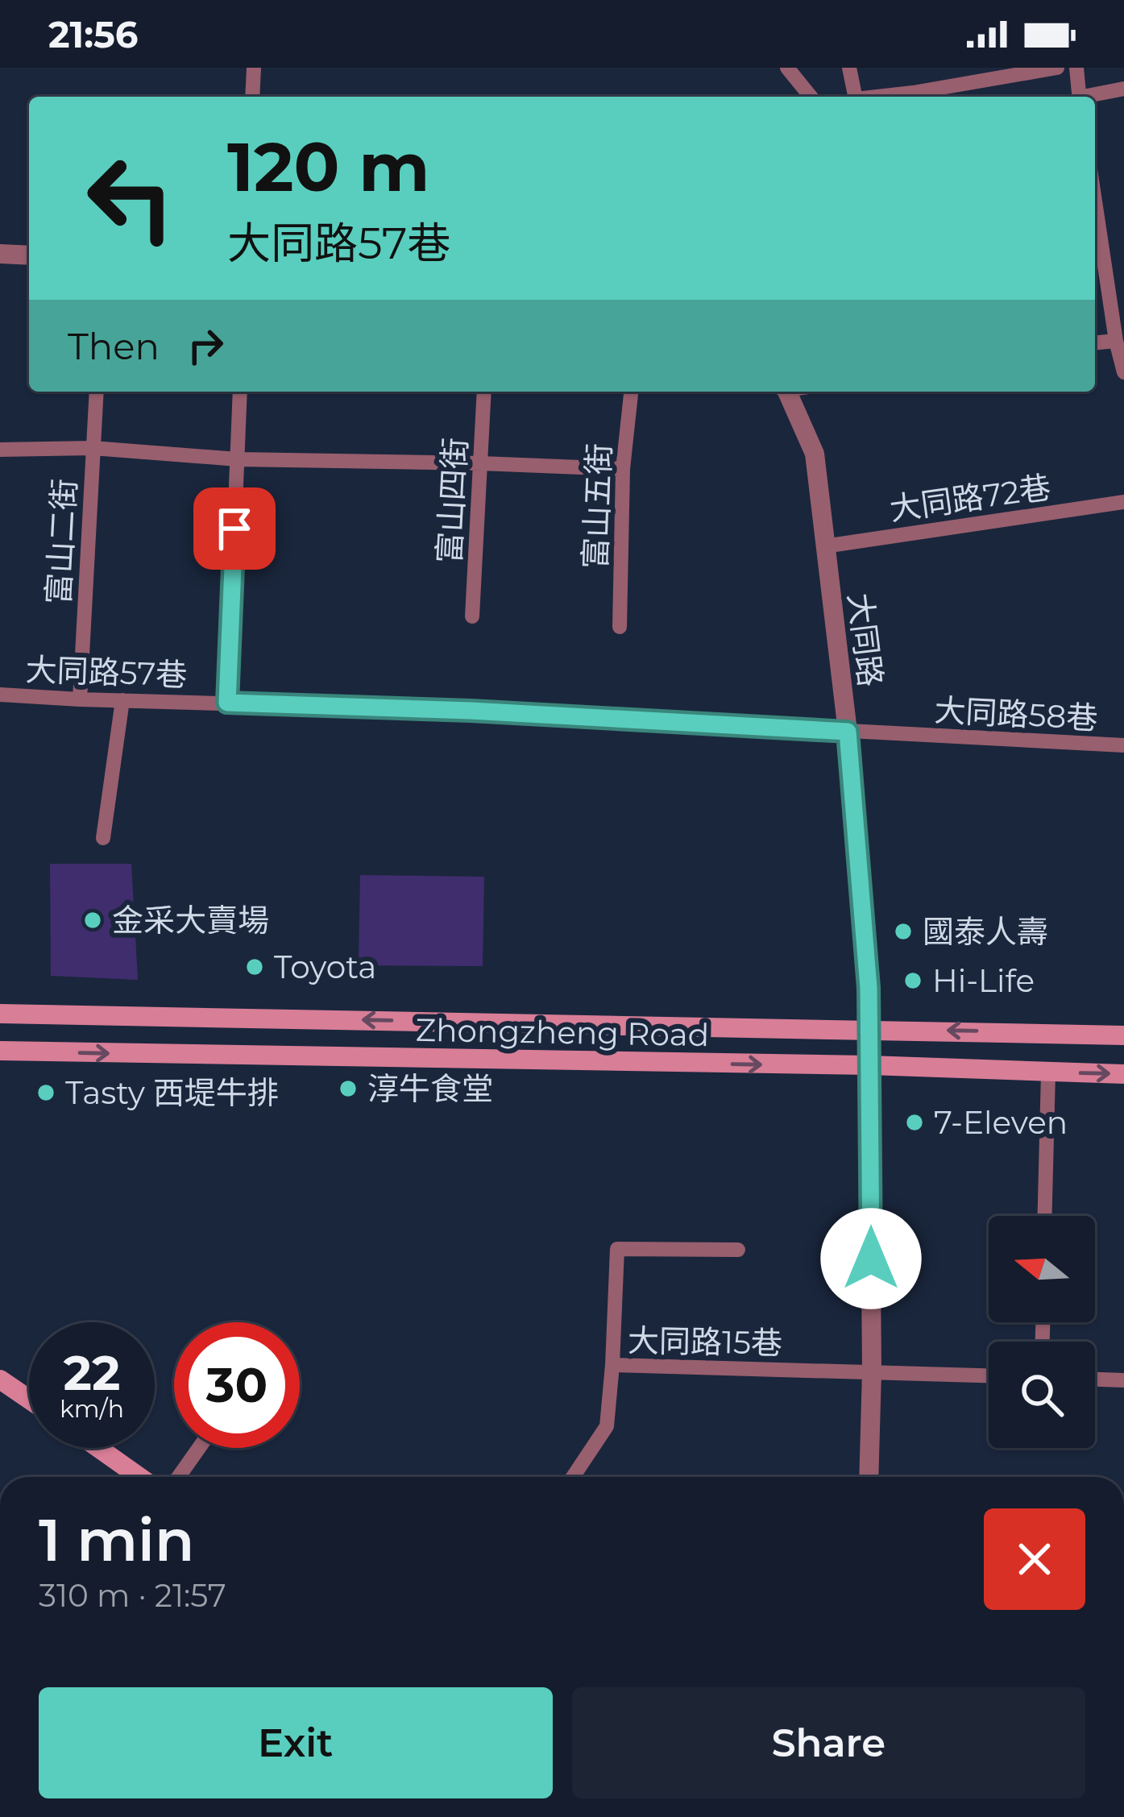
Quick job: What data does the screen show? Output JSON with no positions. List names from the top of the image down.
{
  "streets": {
    "main road": ["Zhongzheng Road"],
    "street": ["大同路"],
    "lane": [
      "大同路72巷",
      "富山四街",
      "富山五街",
      "富山二街",
      "大同路57巷",
      "大同路58巷",
      "大同路15巷"
    ]
  },
  "crossings": [
    ["大同路72巷", "大同路"],
    ["富山二街", "大同路57巷"],
    ["大同路", "大同路57巷"],
    ["大同路", "大同路58巷"],
    ["大同路", "Zhongzheng Road"],
    ["大同路", "大同路15巷"],
    ["大同路57巷", "大同路58巷"]
  ],
  "places": [
    "金采大賣場",
    "國泰人壽",
    "Toyota",
    "Hi-Life",
    "淳牛食堂",
    "Tasty 西堤牛排",
    "7-Eleven"
  ],
  "north": "left",
  "page": {
    "status": "21:56",
    "turn": ["120 m", "大同路57巷"],
    "then": "Then",
    "speed": "22 km/h",
    "limit": "30",
    "heading": ["1 min", "310 m · 21:57"],
    "buttons": ["Exit", "Share"]
  }
}
